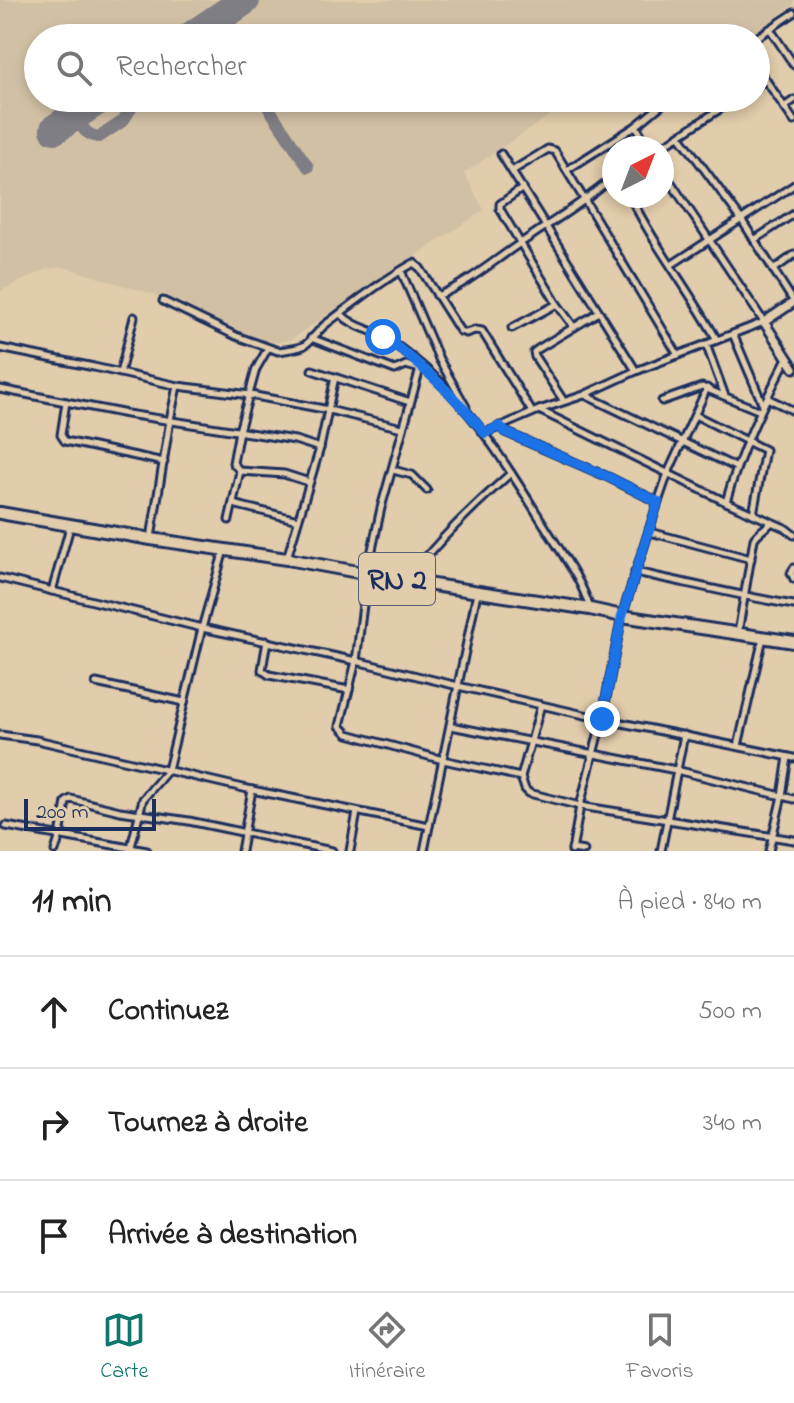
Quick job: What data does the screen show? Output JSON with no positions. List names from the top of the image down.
{
  "streets": {
    "highway": ["RN 2"]
  },
  "scale_bar": "200 m",
  "north": "top right",
  "page": {
    "search": "Rechercher",
    "scale": "200 m",
    "heading": ["11 min", "À pied · 840 m"],
    "list": [
      ["Continuez", "500 m"],
      ["Tournez à droite", "340 m"],
      "Arrivée à destination"
    ],
    "nav": ["Carte", "Itinéraire", "Favoris"]
  }
}
